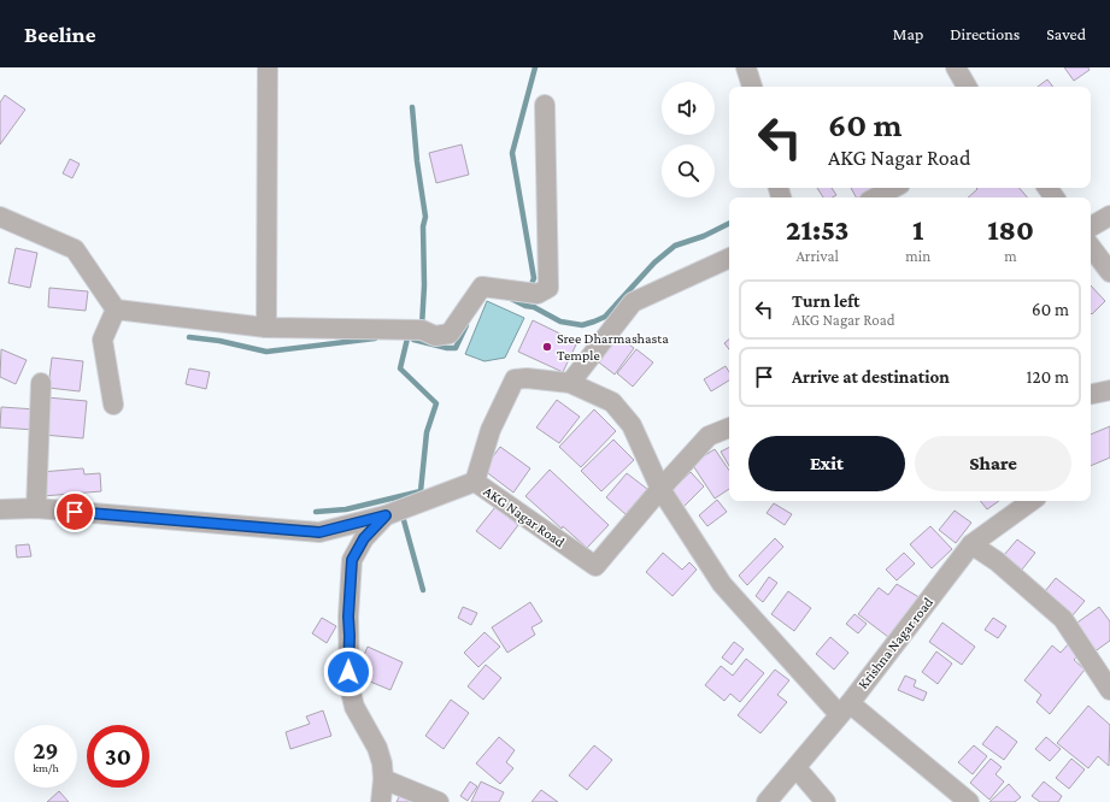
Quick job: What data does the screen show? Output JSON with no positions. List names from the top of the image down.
{
  "streets": {
    "street": ["AKG Nagar Road", "Krishna Nagar road"]
  },
  "places": ["Sree Dharmashasta Temple"],
  "page": {
    "header": "Beeline",
    "nav": ["Map", "Directions", "Saved"],
    "turn": ["60 m", "AKG Nagar Road"],
    "eta": [
      "21:53",
      "Arrival",
      "1",
      "min",
      "180",
      "m"
    ],
    "list": [
      {
        "name": "Turn left",
        "note": "AKG Nagar Road",
        "value": "60 m"
      },
      {
        "name": "Arrive at destination",
        "value": "120 m"
      }
    ],
    "buttons": ["Exit", "Share"],
    "speed": "29 km/h",
    "limit": "30"
  }
}
